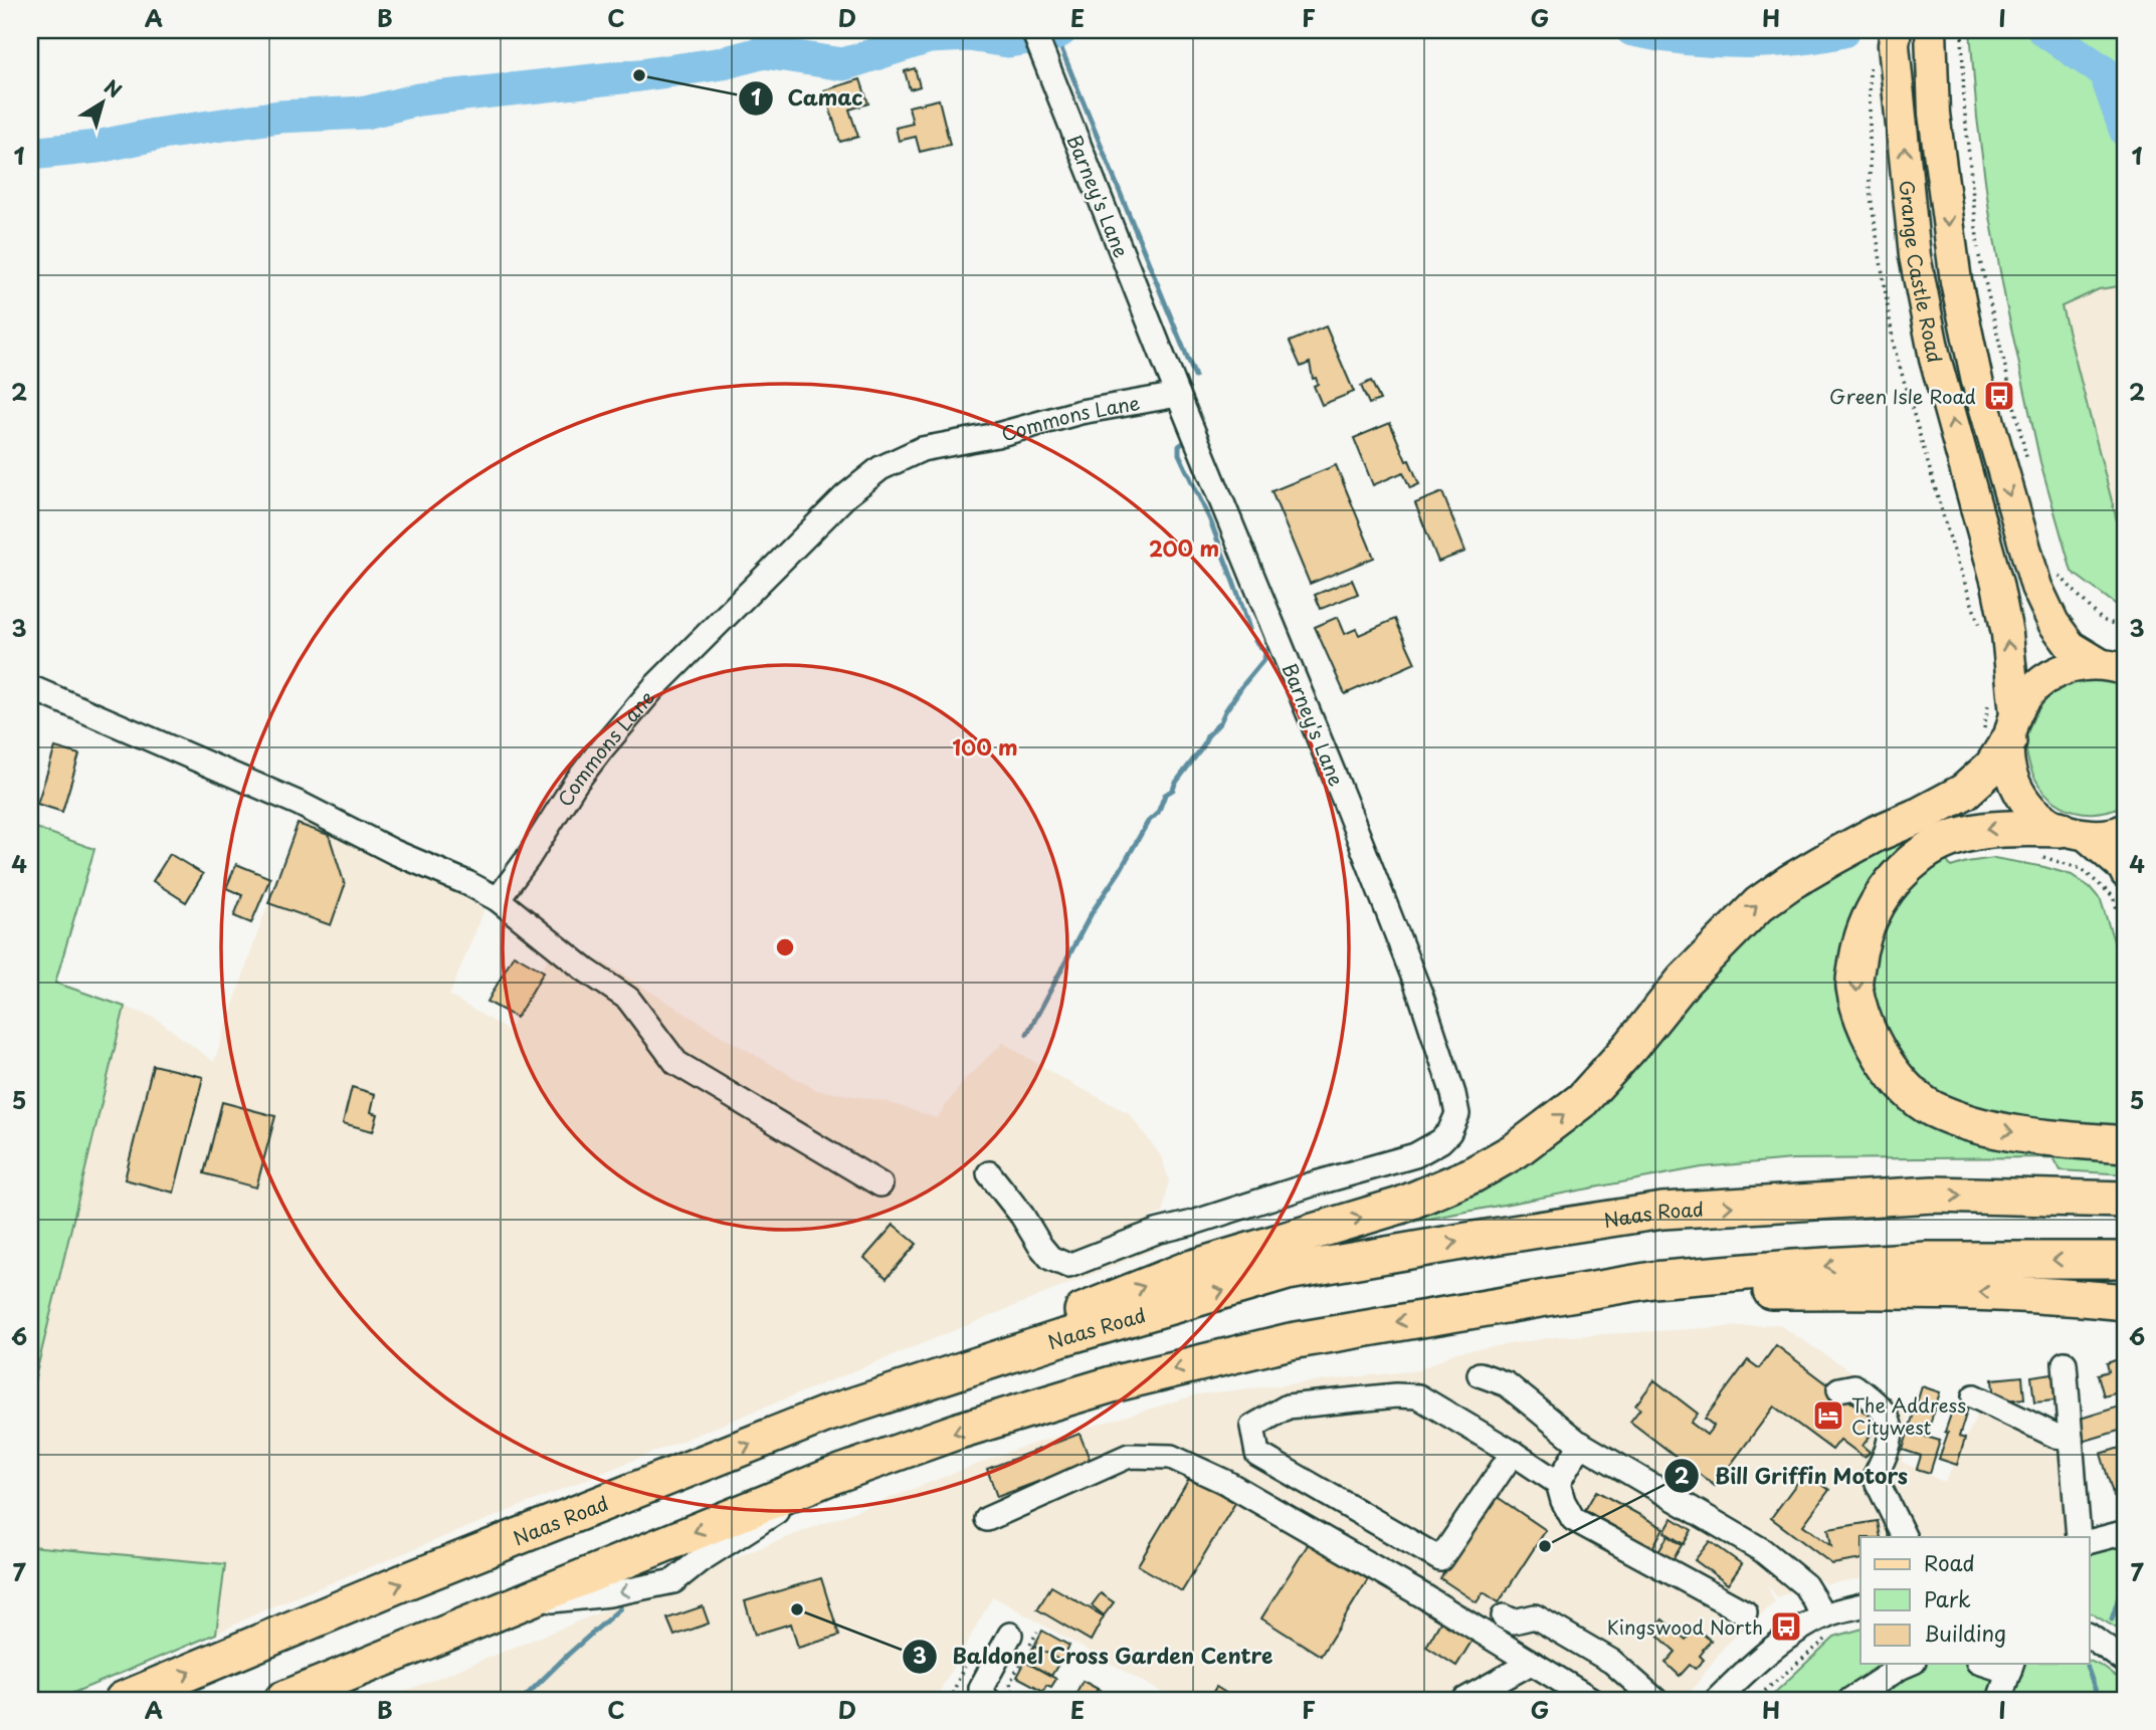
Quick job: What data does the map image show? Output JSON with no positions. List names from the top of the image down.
{
  "streets": {
    "highway": ["Naas Road"],
    "main road": ["Grange Castle Road"],
    "street": ["Barney's Lane", "Commons Lane"]
  },
  "crossings": [
    ["Barney's Lane", "Commons Lane"]
  ],
  "places": {
    "other": ["Camac", "Bill Griffin Motors", "Baldonel Cross Garden Centre"],
    "bus stop": ["Green Isle Road", "Kingswood North"],
    "hotel": ["The Address Citywest"]
  },
  "legend": ["Road", "Park", "Building"],
  "north": "top right",
  "grid": {
    "columns": [
      "A",
      "B",
      "C",
      "D",
      "E",
      "F",
      "G",
      "H",
      "I"
    ],
    "rows": [
      "1",
      "2",
      "3",
      "4",
      "5",
      "6",
      "7"
    ]
  },
  "rings": ["200 m", "100 m"]
}
